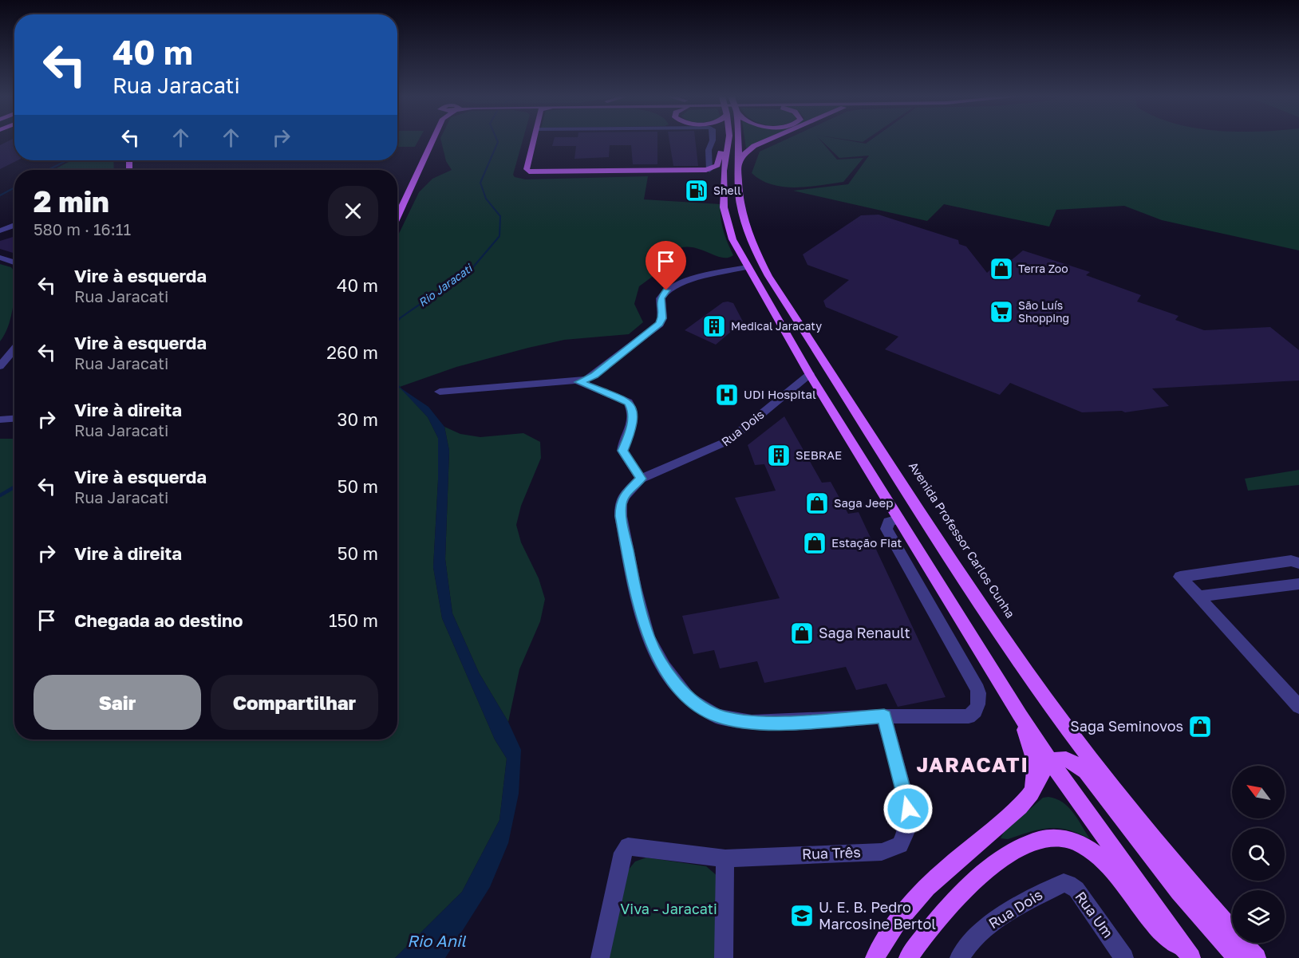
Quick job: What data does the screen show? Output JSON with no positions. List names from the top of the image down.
{
  "streets": {
    "main road": ["Avenida Professor Carlos Cunha"],
    "street": ["Rua Dois", "Rua Três", "Rua Um"]
  },
  "crossings": [
    ["Rua Dois", "Rua Um"]
  ],
  "districts": ["JARACATI"],
  "water": ["Rio Jaracati", "Rio Anil"],
  "parks": ["Viva - Jaracati"],
  "places": {
    "fuel station": ["Shell"],
    "shop": [
      "Terra Zoo",
      "Saga Jeep",
      "Estação Fiat",
      "Saga Renault",
      "Saga Seminovos"
    ],
    "supermarket": ["São Luís Shopping"],
    "building": ["Medical Jaracaty", "SEBRAE"],
    "hospital": ["UDI Hospital"],
    "school or university": ["U. E. B. Pedro Marcosine Bertol"]
  },
  "north": "top left",
  "page": {
    "turn": ["40 m", "Rua Jaracati"],
    "heading": ["2 min", "580 m · 16:11"],
    "list": [
      {
        "name": "Vire à esquerda",
        "note": "Rua Jaracati",
        "value": "40 m"
      },
      {
        "name": "Vire à esquerda",
        "note": "Rua Jaracati",
        "value": "260 m"
      },
      {
        "name": "Vire à direita",
        "note": "Rua Jaracati",
        "value": "30 m"
      },
      {
        "name": "Vire à esquerda",
        "note": "Rua Jaracati",
        "value": "50 m"
      },
      {
        "name": "Vire à direita",
        "value": "50 m"
      },
      {
        "name": "Chegada ao destino",
        "value": "150 m"
      }
    ],
    "buttons": ["Sair", "Compartilhar"]
  }
}
